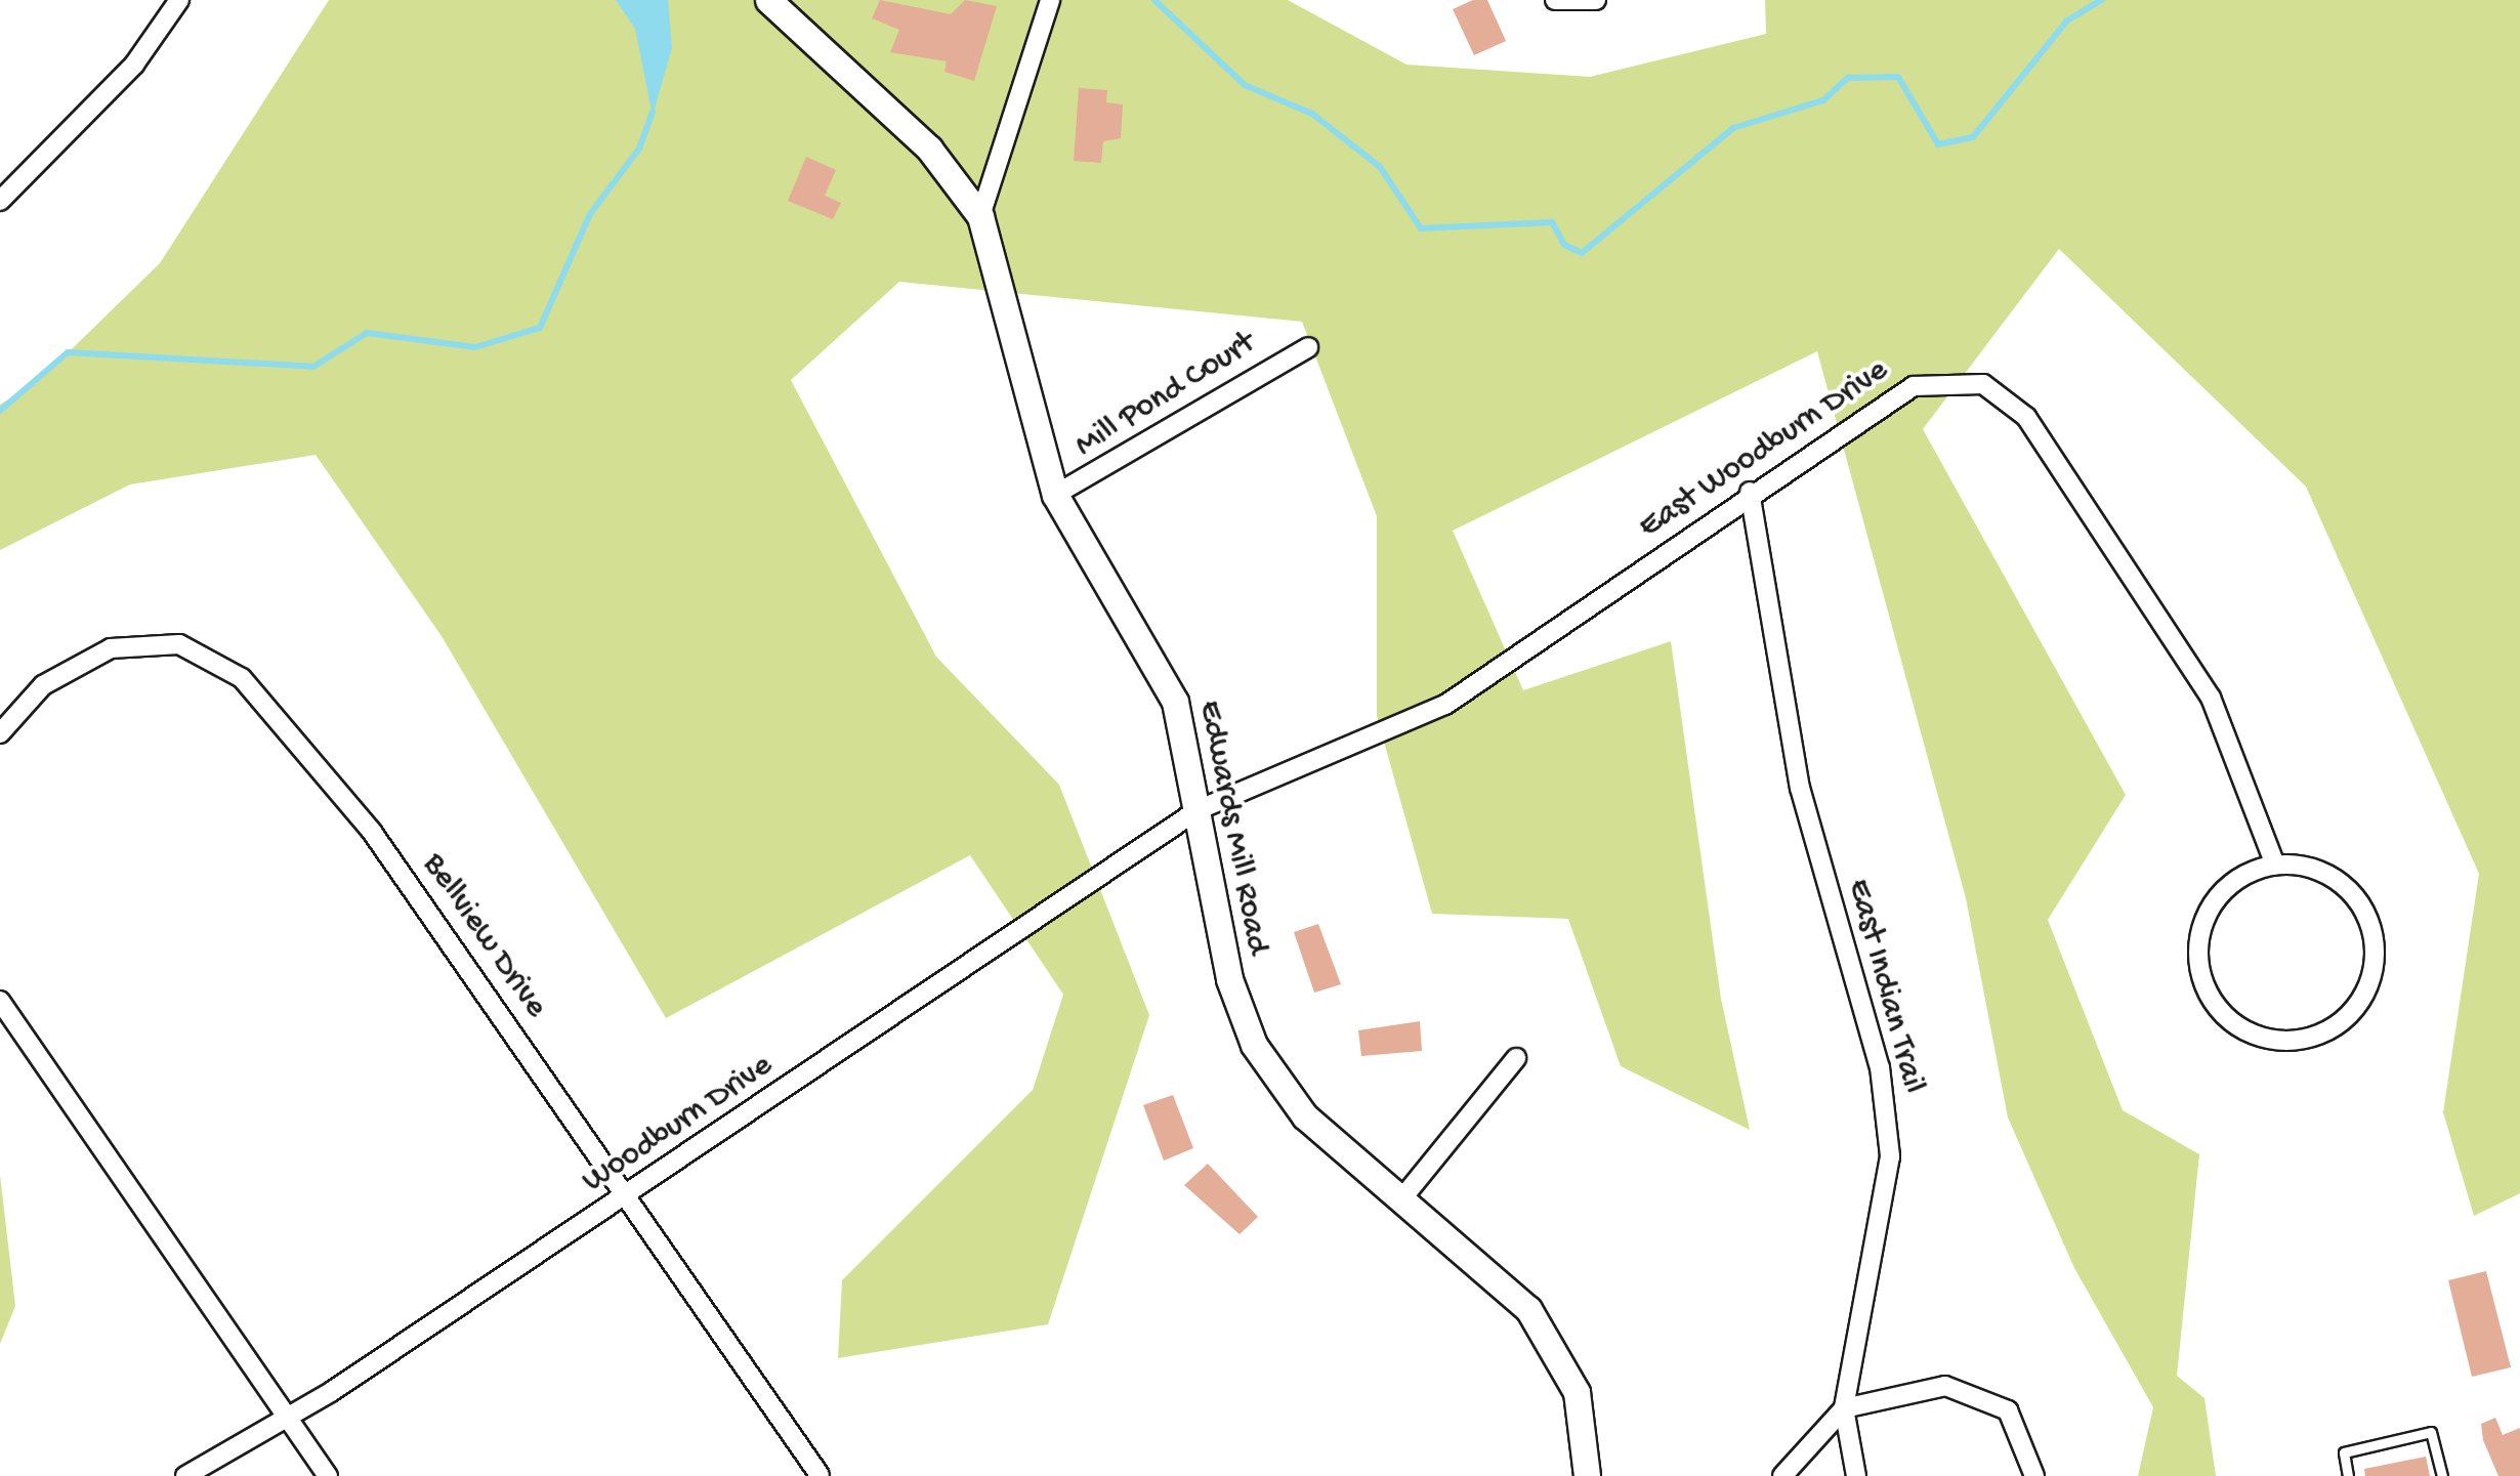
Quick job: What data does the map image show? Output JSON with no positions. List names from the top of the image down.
{
  "streets": {
    "street": [
      "Mill Pond Court",
      "East Woodburn Drive",
      "Edwards Mill Road",
      "Bellview Drive",
      "East Indian Trail",
      "Woodburn Drive"
    ]
  },
  "crossings": [
    ["Mill Pond Court", "Edwards Mill Road"],
    ["East Woodburn Drive", "Edwards Mill Road"],
    ["East Woodburn Drive", "East Indian Trail"],
    ["East Woodburn Drive", "Woodburn Drive"],
    ["Edwards Mill Road", "Woodburn Drive"],
    ["Bellview Drive", "Woodburn Drive"]
  ]
}
